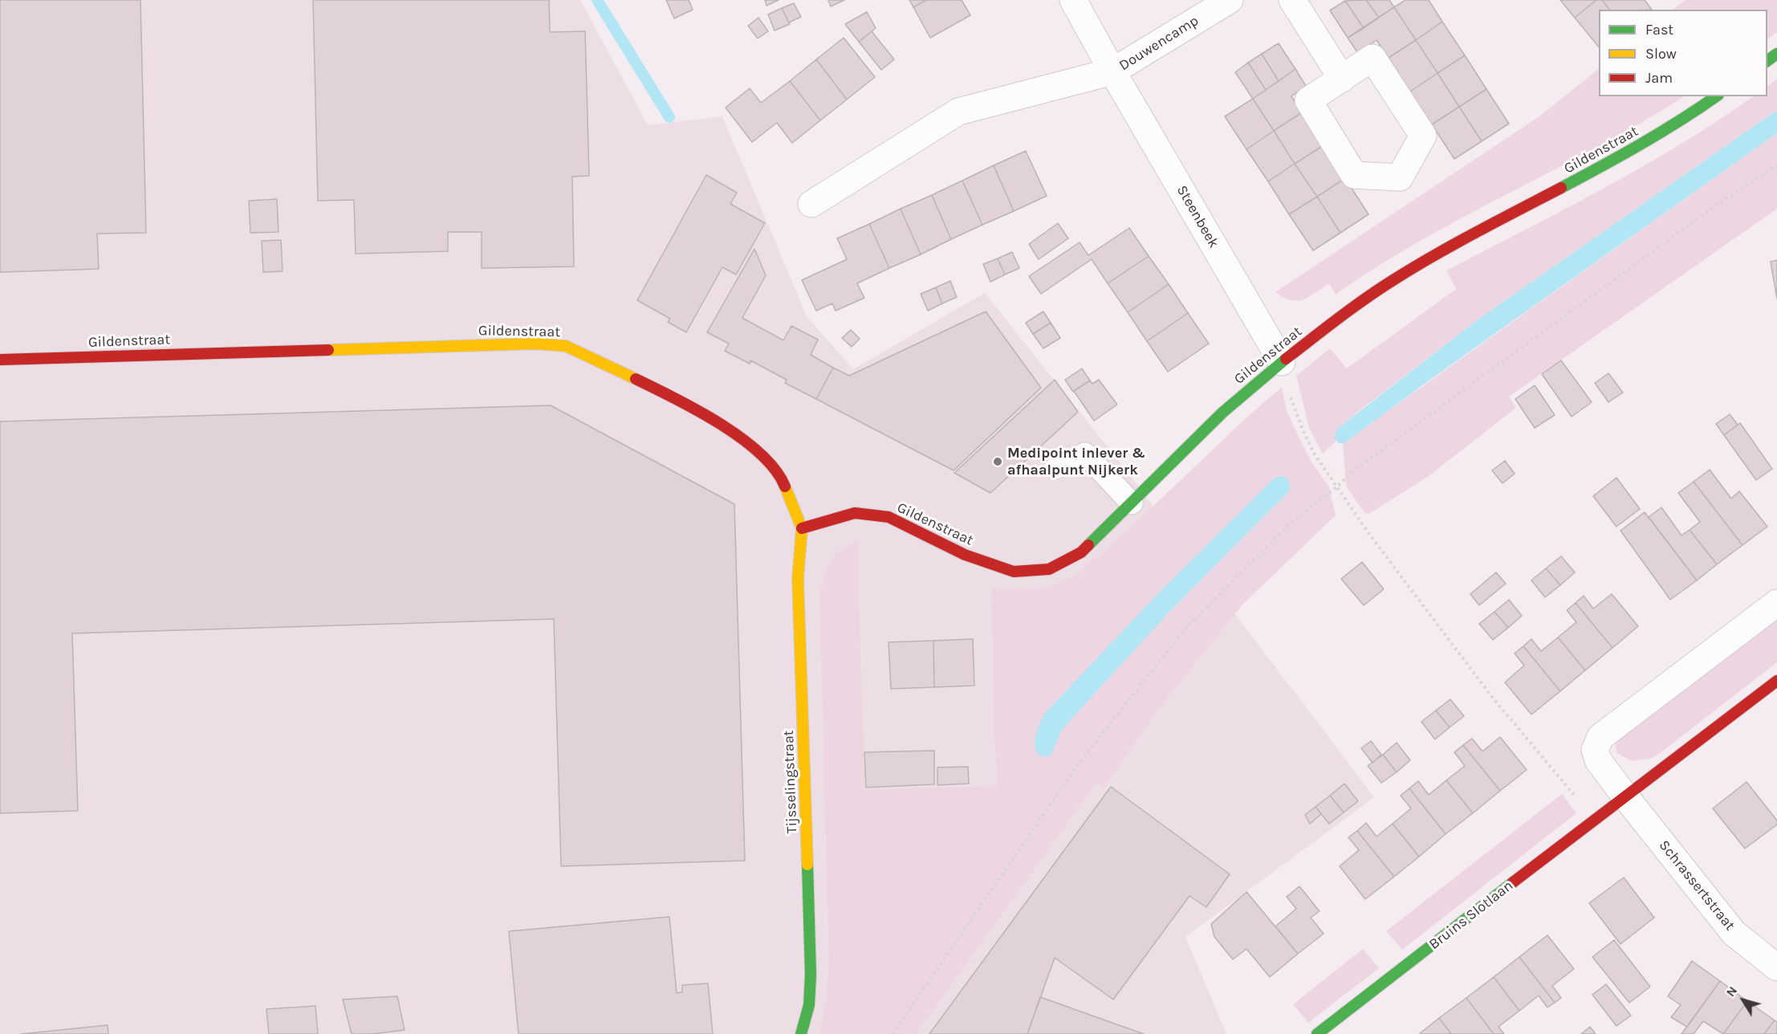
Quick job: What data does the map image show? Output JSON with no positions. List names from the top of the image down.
{
  "streets": {
    "street": [
      "Douwencamp",
      "Gildenstraat",
      "Steenbeek",
      "Tijsselingstraat",
      "Schrassertstraat",
      "Bruins Slotlaan"
    ]
  },
  "crossings": [
    ["Douwencamp", "Steenbeek"],
    ["Gildenstraat", "Steenbeek"],
    ["Gildenstraat", "Tijsselingstraat"],
    ["Schrassertstraat", "Bruins Slotlaan"]
  ],
  "places": ["Medipoint inlever & afhaalpunt Nijkerk"],
  "legend": ["Fast", "Slow", "Jam"],
  "north": "top left"
}
